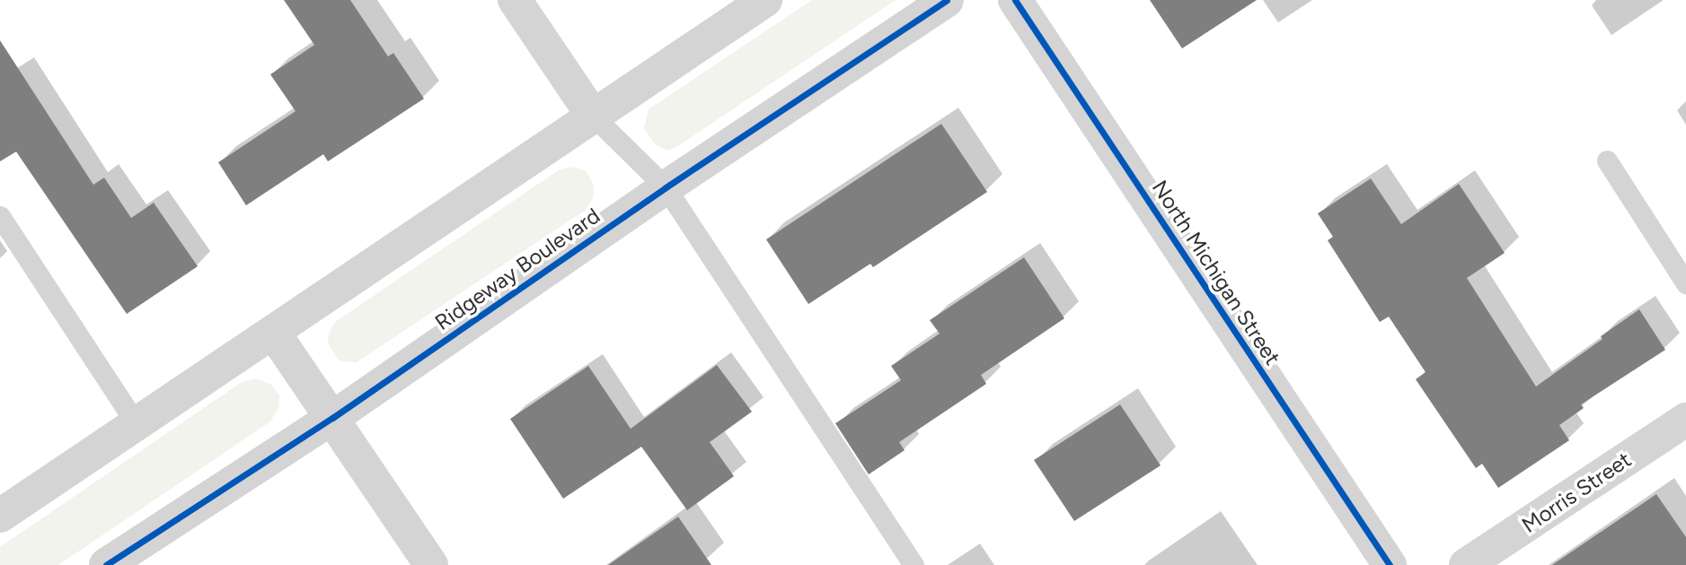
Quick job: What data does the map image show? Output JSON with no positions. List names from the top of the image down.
{
  "streets": {
    "street": ["Ridgeway Boulevard", "North Michigan Street", "Morris Street"]
  }
}
